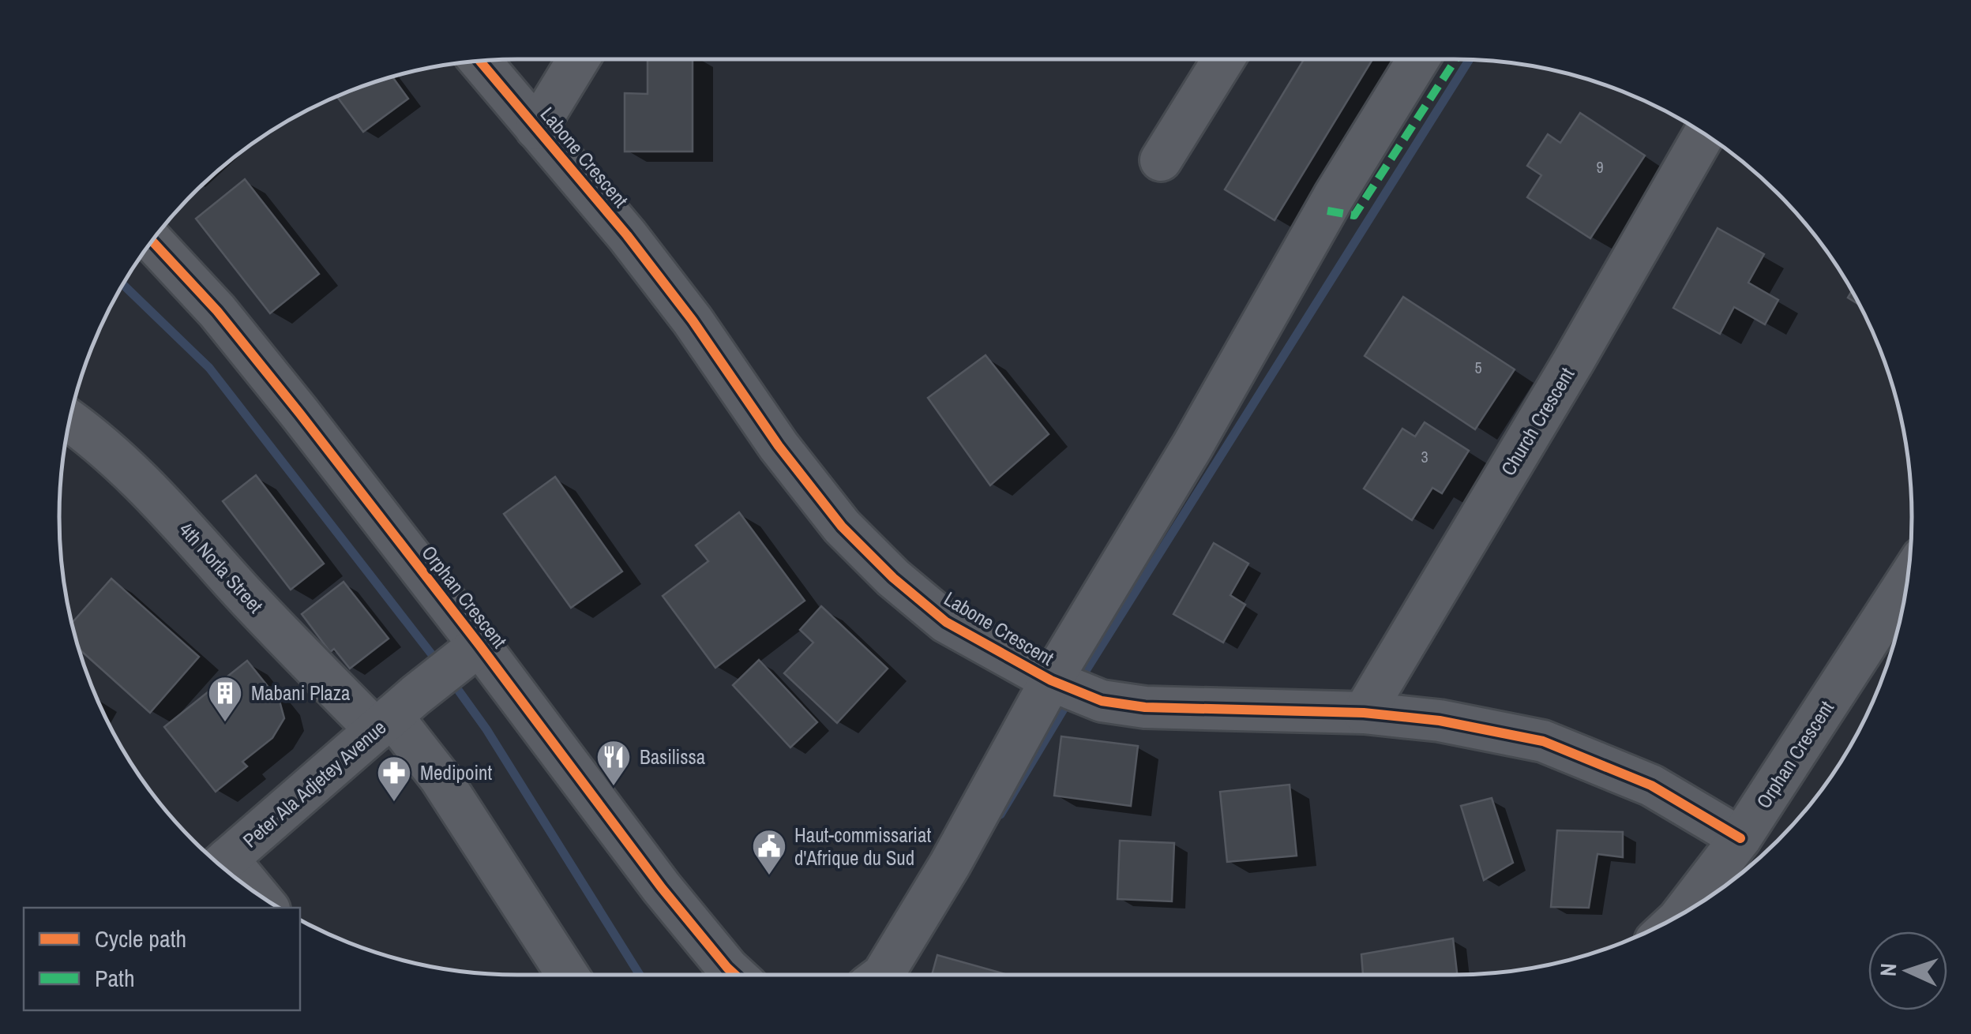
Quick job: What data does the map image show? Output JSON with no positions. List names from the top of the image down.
{
  "streets": {
    "street": [
      "Labone Crescent",
      "Church Crescent",
      "4th Norla Street",
      "Orphan Crescent",
      "Peter Ala Adjetey Avenue"
    ]
  },
  "crossings": [
    ["Labone Crescent", "Church Crescent"],
    ["Labone Crescent", "Orphan Crescent"],
    ["4th Norla Street", "Peter Ala Adjetey Avenue"],
    ["Orphan Crescent", "Peter Ala Adjetey Avenue"]
  ],
  "places": {
    "building": ["Mabani Plaza"],
    "restaurant": ["Basilissa"],
    "pharmacy": ["Medipoint"],
    "public building": ["Haut-commissariat d'Afrique du Sud"]
  },
  "house_numbers": ["9", "5", "3"],
  "legend": ["Cycle path", "Path"],
  "north": "left"
}
